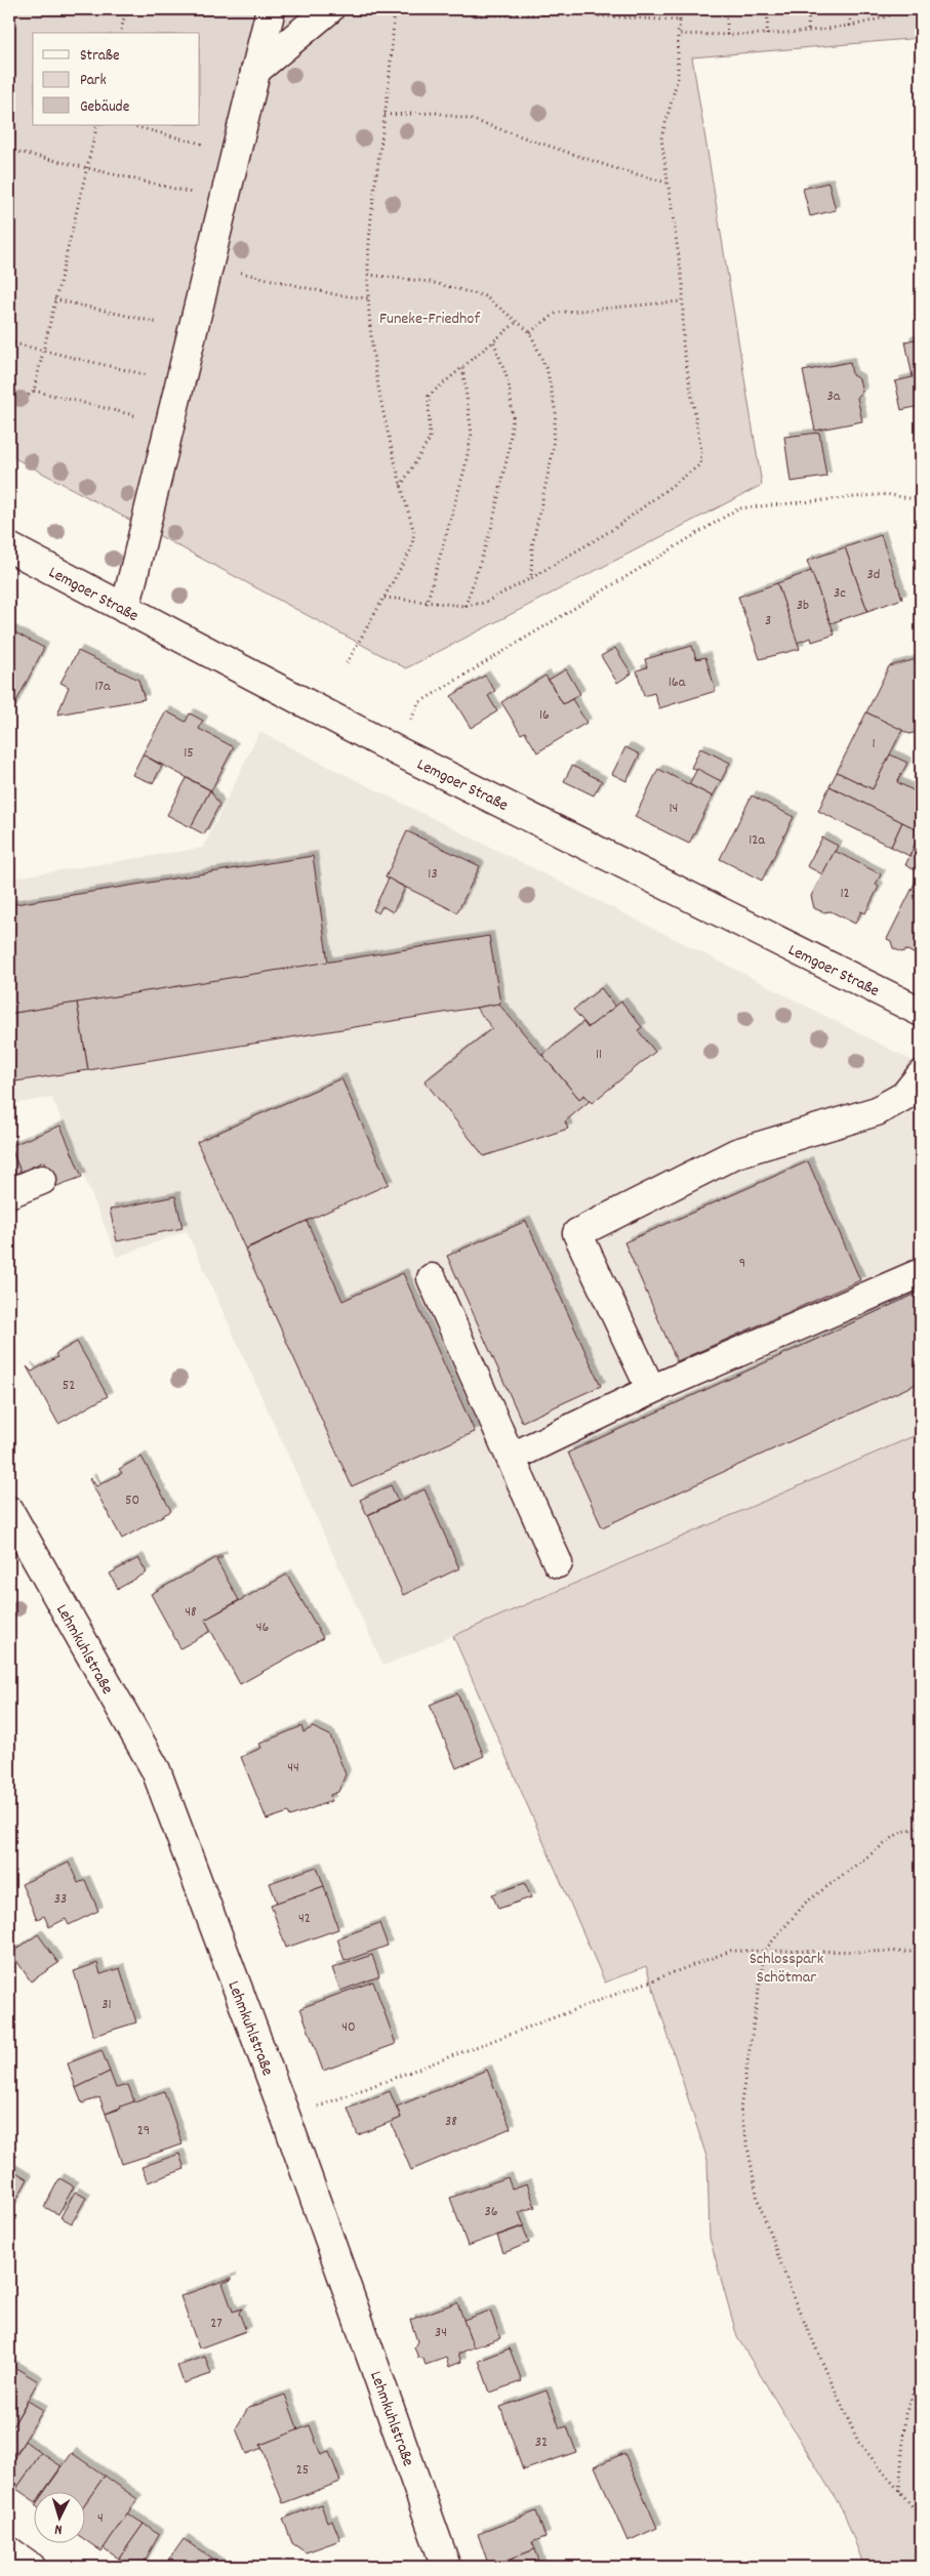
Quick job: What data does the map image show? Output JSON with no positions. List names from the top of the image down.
{
  "streets": {
    "street": ["Lemgoer Straße", "Lehmkuhlstraße"]
  },
  "parks": ["Funeke-Friedhof", "Schlosspark Schötmar"],
  "house_numbers": [
    "3a",
    "3d",
    "3c",
    "3b",
    "3",
    "16a",
    "17a",
    "16",
    "1",
    "15",
    "14",
    "12a",
    "13",
    "12",
    "11",
    "9",
    "52",
    "50",
    "48",
    "46",
    "44",
    "33",
    "42",
    "31",
    "40",
    "38",
    "29",
    "36",
    "27",
    "34",
    "32",
    "25",
    "4"
  ],
  "legend": ["Straße", "Park", "Gebäude"],
  "north": "bottom"
}
